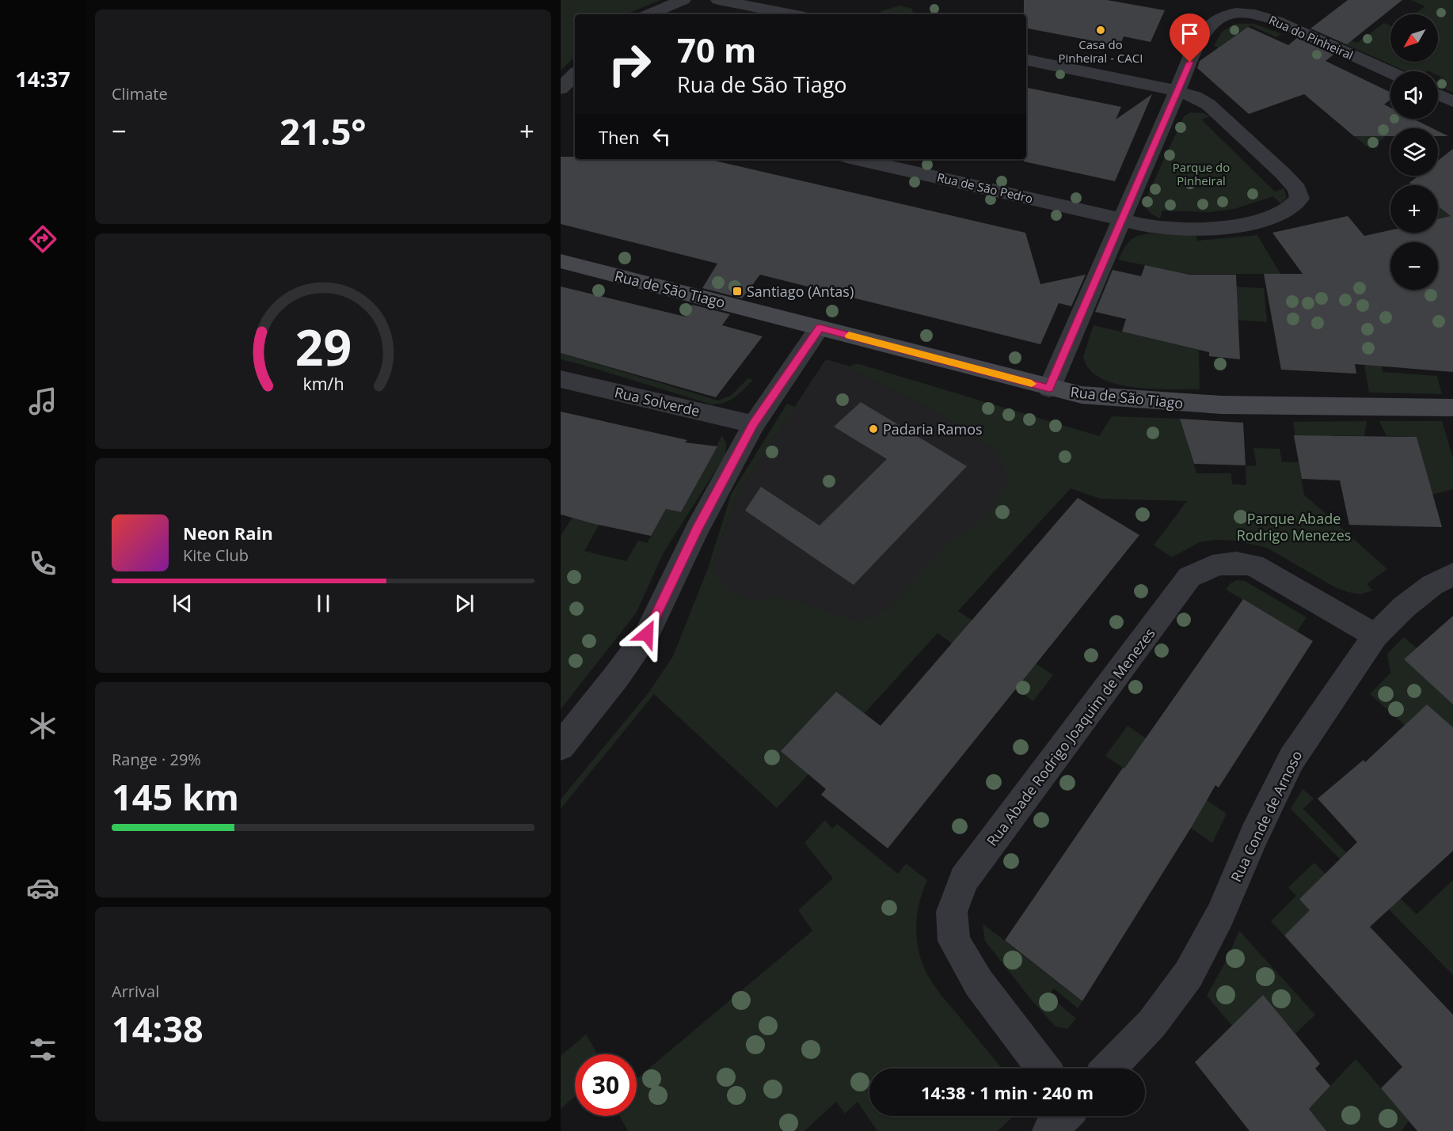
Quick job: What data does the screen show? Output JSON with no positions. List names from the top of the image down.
{
  "streets": {
    "main road": ["Rua de São Tiago"],
    "street": [
      "Rua do Pinheiral",
      "Rua de São Pedro",
      "Rua Solverde",
      "Rua Abade Rodrigo Joaquim de Menezes",
      "Rua Conde de Arnoso"
    ]
  },
  "crossings": [
    ["Rua Abade Rodrigo Joaquim de Menezes", "Rua Conde de Arnoso"]
  ],
  "parks": ["Parque do Pinheiral", "Parque Abade Rodrigo Menezes"],
  "places": {
    "other": ["Casa do Pinheiral - CACI", "Padaria Ramos"],
    "transit": ["Santiago (Antas)"]
  },
  "north": "bottom left",
  "page": {
    "tabs": "14:37",
    "tile": [
      "Climate",
      ["Range · 29%", "145 km"],
      ["Arrival", "14:38"]
    ],
    "map_buttons": ["+", "−"],
    "turn": ["70 m", "Rua de São Tiago"],
    "heat": ["−", "21.5°", "+"],
    "then": "Then",
    "song": ["Neon Rain", "Kite Club"],
    "limit": "30",
    "trip": "14:38 · 1 min · 240 m",
    "gauge": ["29", "km/h"]
  }
}
